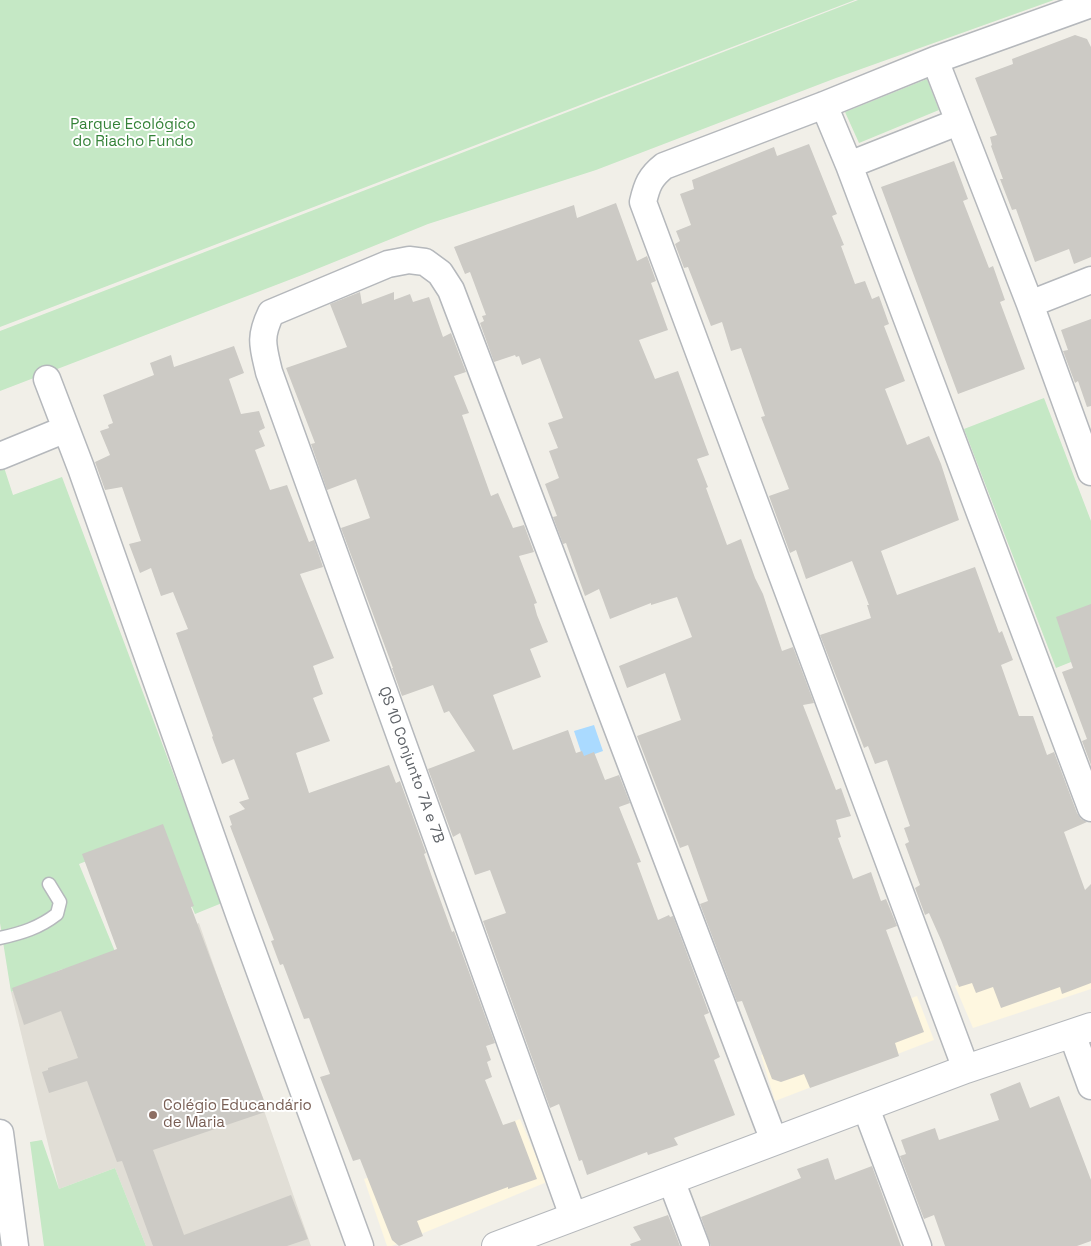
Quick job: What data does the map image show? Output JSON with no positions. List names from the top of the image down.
{
  "streets": {
    "street": ["QS 10 Conjunto 7A e 7B"]
  },
  "parks": ["Parque Ecológico do Riacho Fundo"],
  "places": ["Colégio Educandário de Maria"]
}
